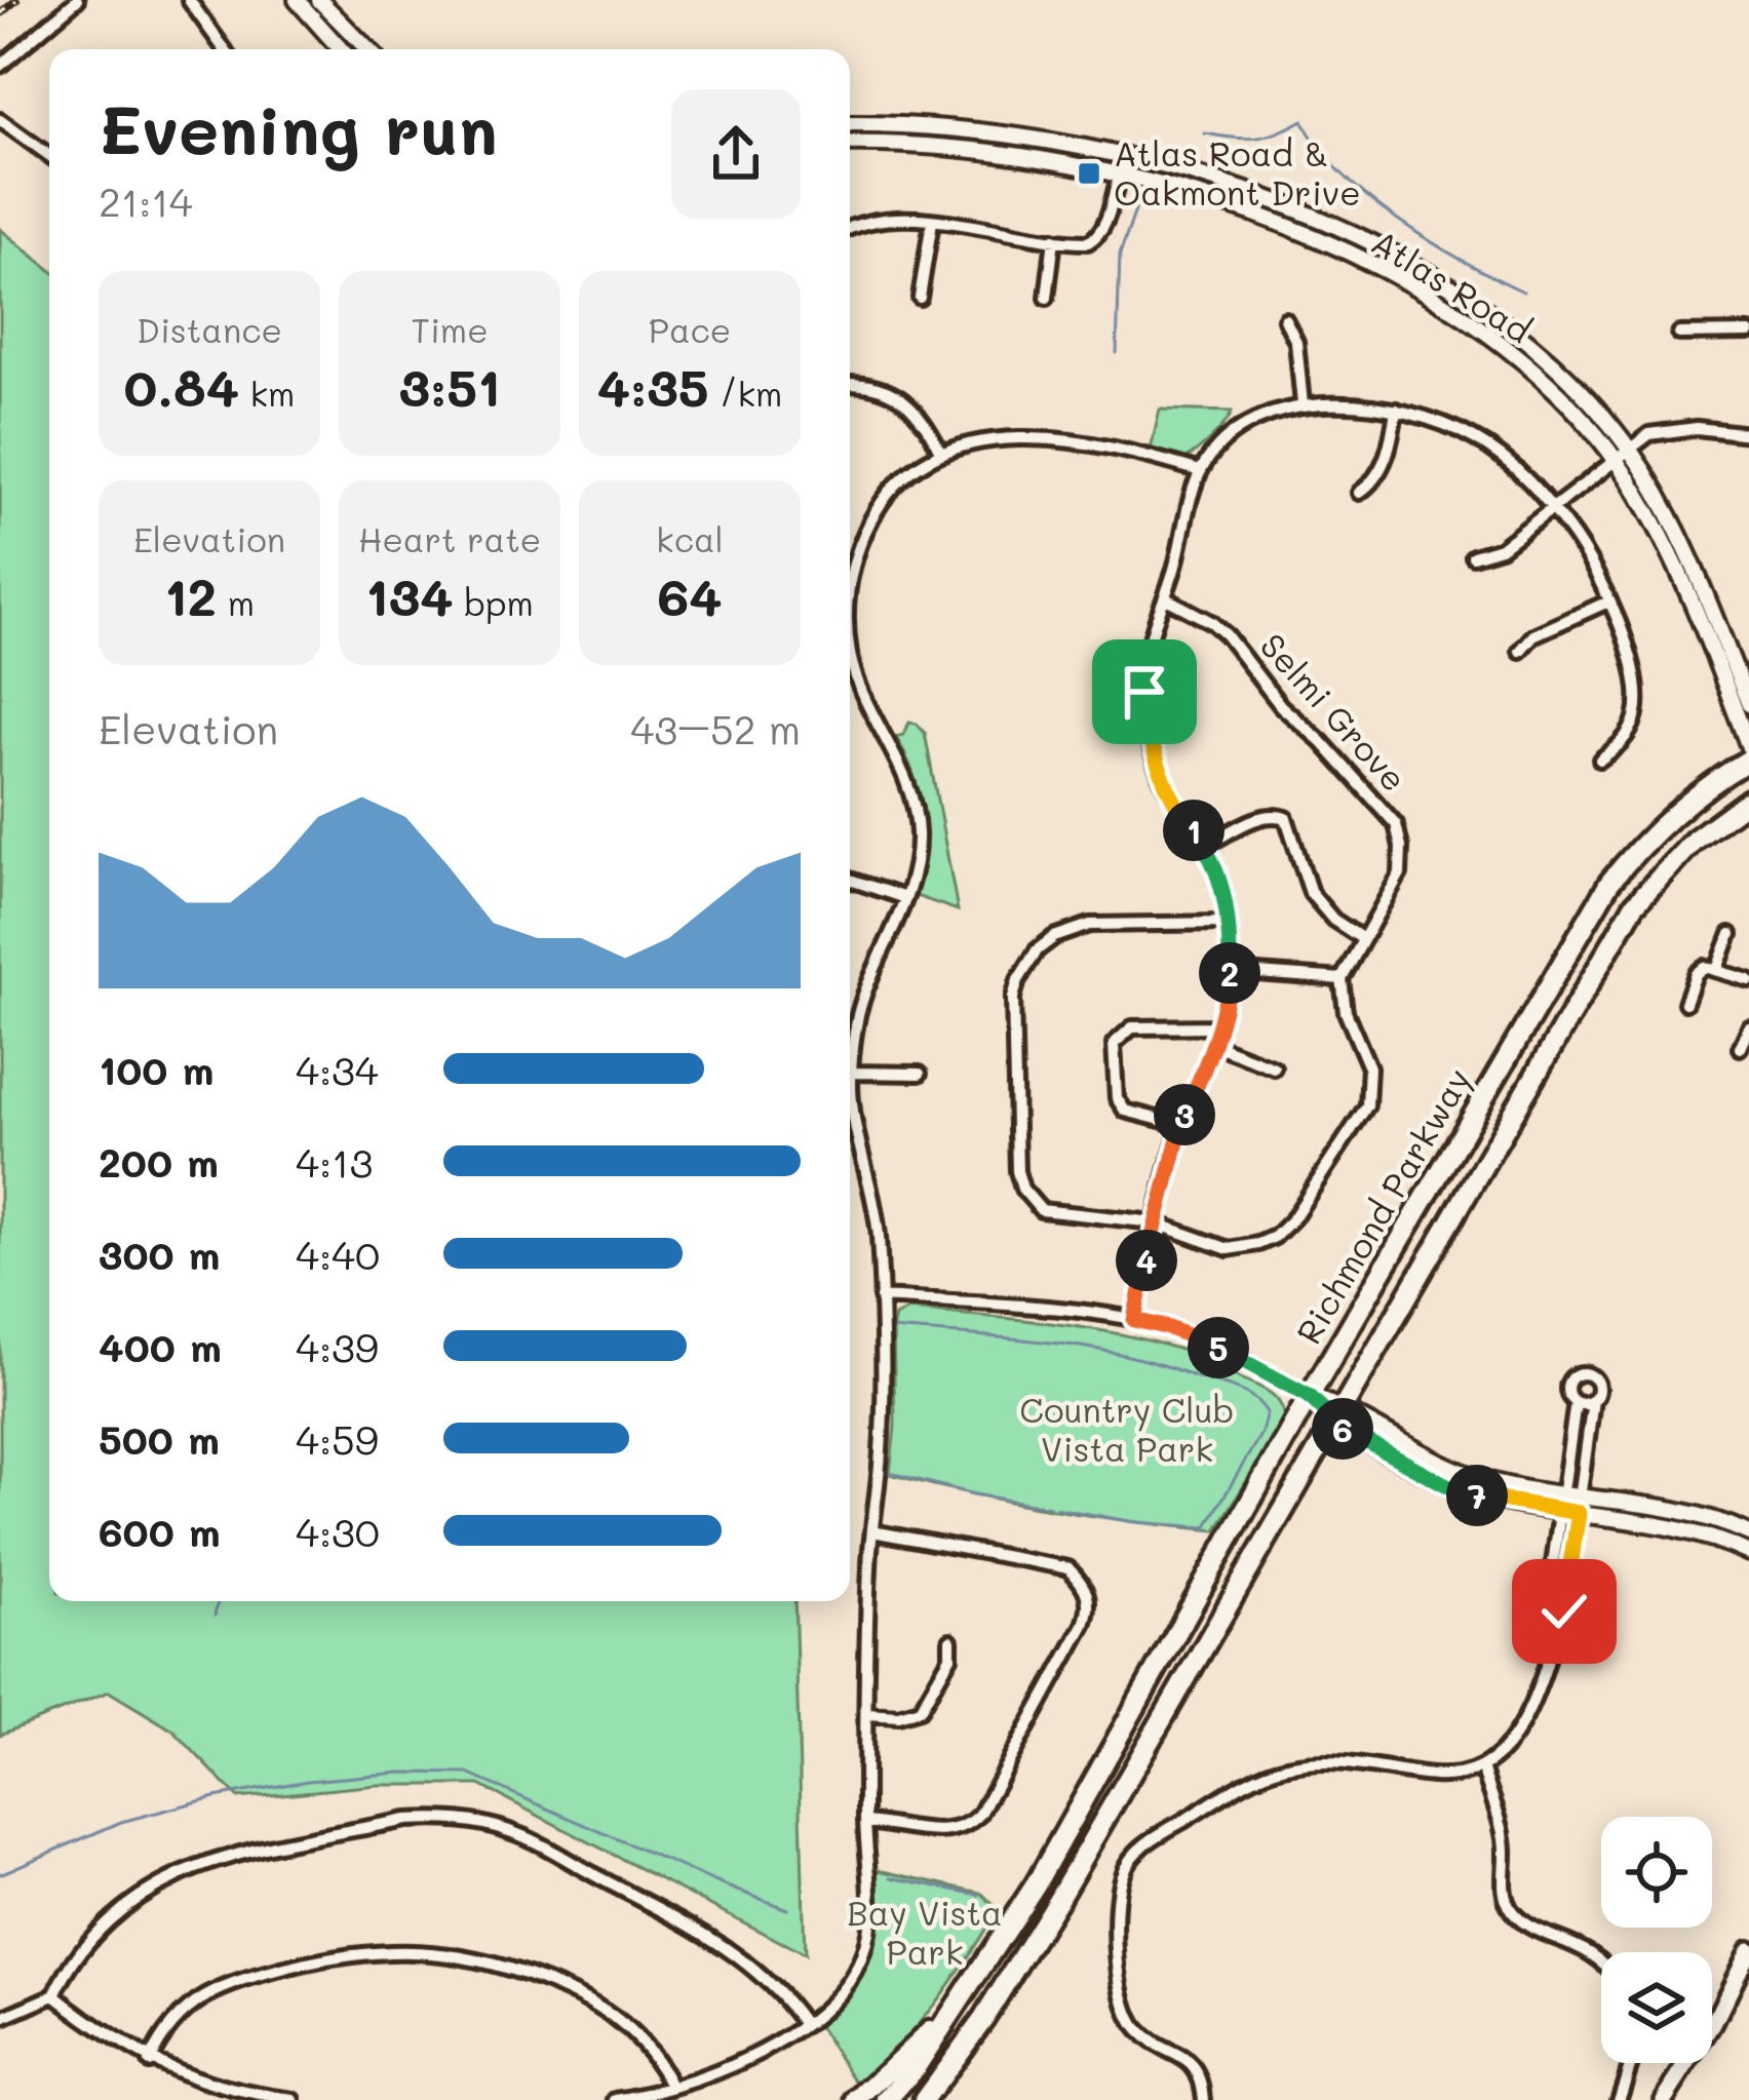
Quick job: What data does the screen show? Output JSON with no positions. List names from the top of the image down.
{
  "streets": {
    "highway": ["Richmond Parkway"],
    "street": ["Atlas Road", "Selmi Grove"]
  },
  "parks": ["Country Club Vista Park", "Bay Vista Park"],
  "places": {
    "transit": ["Atlas Road & Oakmont Drive"]
  },
  "page": {
    "heading": ["Evening run", "21:14"],
    "stats": [
      ["Distance", "0.84 km"],
      ["Time", "3:51"],
      ["Pace", "4:35 /km"],
      ["Elevation", "12 m"],
      ["Heart rate", "134 bpm"],
      ["kcal", "64"]
    ],
    "chart": ["Elevation", "43–52 m"],
    "pins": [
      "1",
      "2",
      "3",
      "4",
      "5",
      "6",
      "7"
    ],
    "list": [
      {
        "name": "100 m",
        "note": "4:34"
      },
      {
        "name": "200 m",
        "note": "4:13"
      },
      {
        "name": "300 m",
        "note": "4:40"
      },
      {
        "name": "400 m",
        "note": "4:39"
      },
      {
        "name": "500 m",
        "note": "4:59"
      },
      {
        "name": "600 m",
        "note": "4:30"
      }
    ]
  }
}
